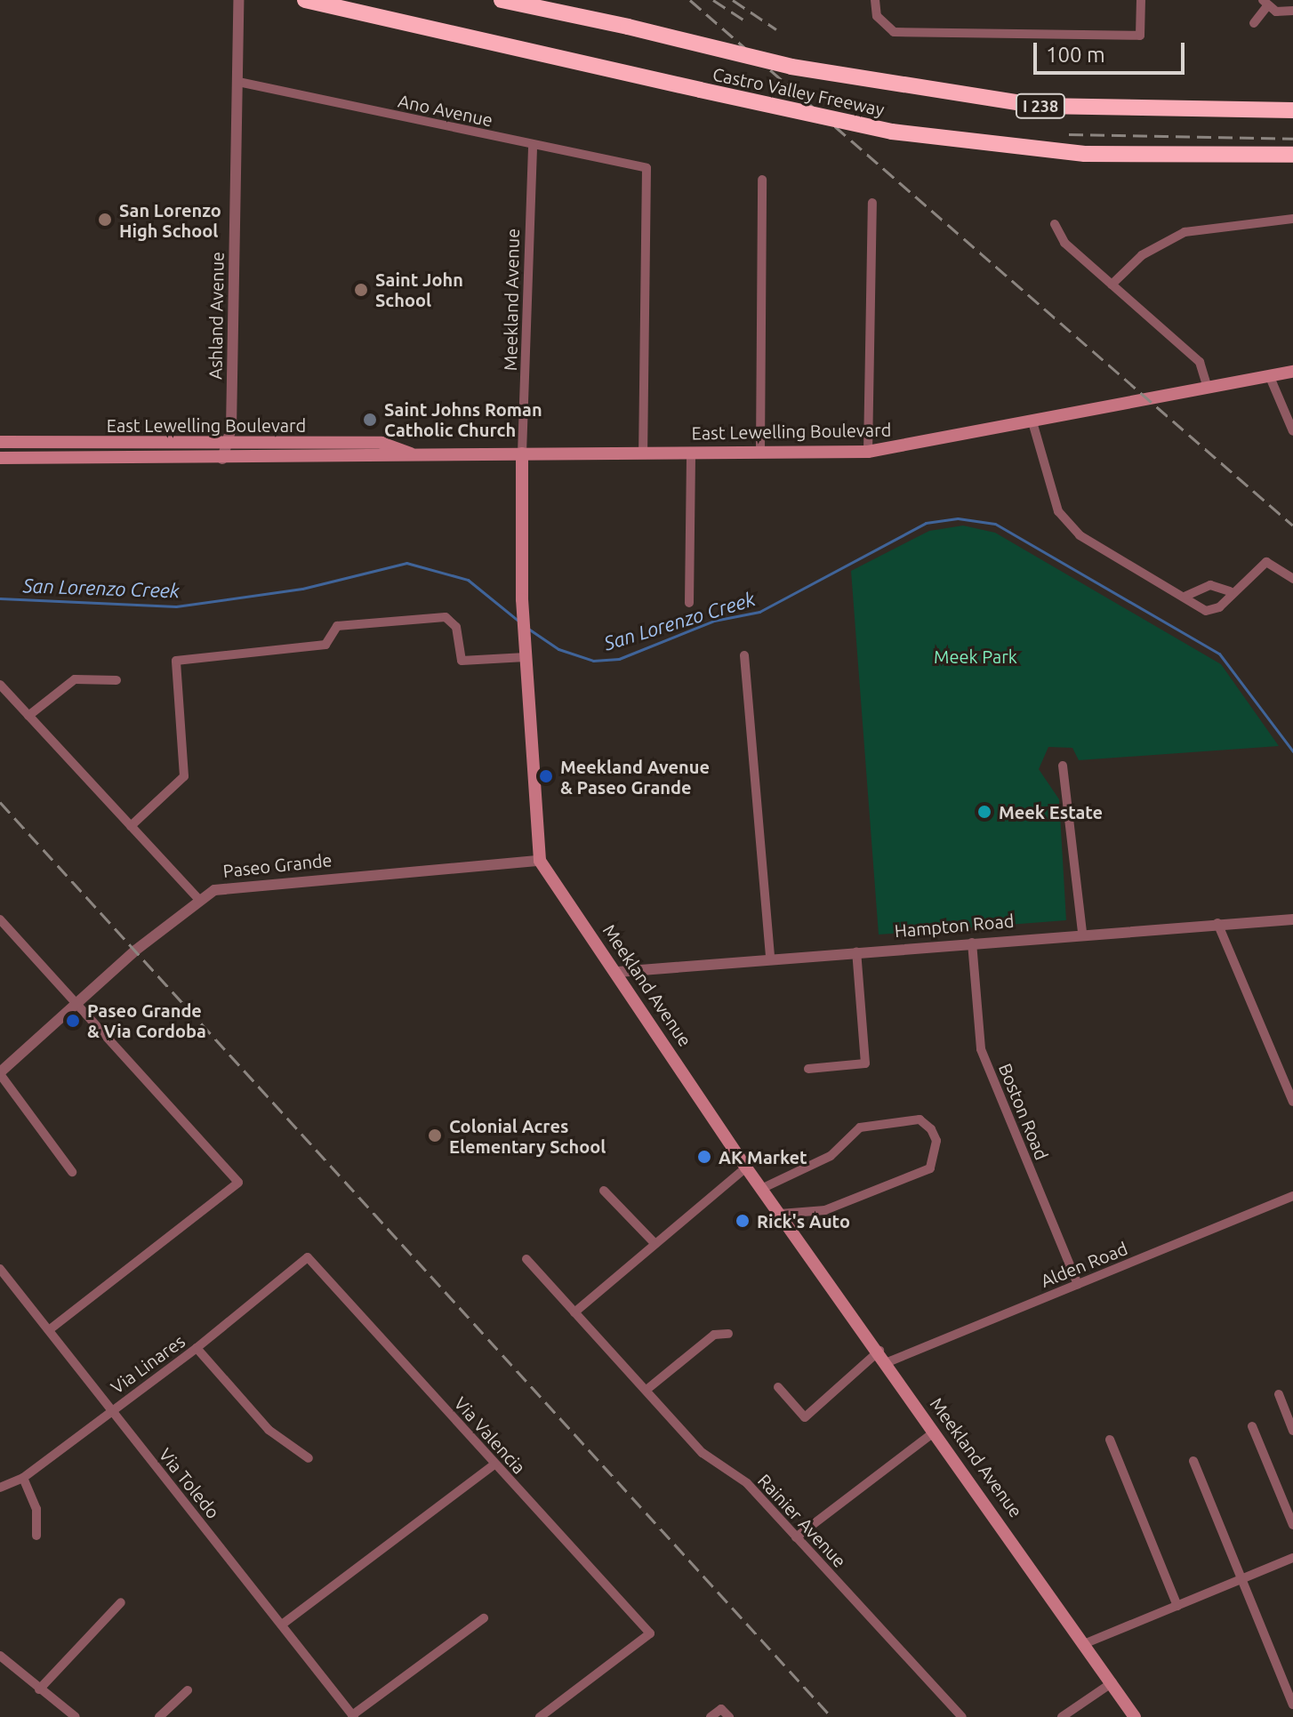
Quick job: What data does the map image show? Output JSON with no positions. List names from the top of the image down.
{
  "streets": {
    "highway": ["Castro Valley Freeway", "I 238"],
    "main road": ["Meekland Avenue", "East Lewelling Boulevard"],
    "street": [
      "Ano Avenue",
      "Ashland Avenue",
      "Paseo Grande",
      "Hampton Road",
      "Boston Road",
      "Alden Road",
      "Via Linares",
      "Via Valencia",
      "Via Toledo",
      "Rainier Avenue"
    ]
  },
  "crossings": [
    ["Ano Avenue", "Meekland Avenue"],
    ["Ano Avenue", "Ashland Avenue"],
    ["Ano Avenue", "East Lewelling Boulevard"],
    ["Meekland Avenue", "East Lewelling Boulevard"],
    ["Meekland Avenue", "Paseo Grande"],
    ["Meekland Avenue", "Hampton Road"],
    ["Meekland Avenue", "Alden Road"],
    ["Ashland Avenue", "East Lewelling Boulevard"],
    ["Hampton Road", "Boston Road"],
    ["Boston Road", "Alden Road"],
    ["Via Linares", "Via Valencia"],
    ["Via Linares", "Via Toledo"]
  ],
  "water": ["San Lorenzo Creek"],
  "parks": ["Meek Park"],
  "places": [
    "San Lorenzo High School",
    "Saint John School",
    "Saint Johns Roman Catholic Church",
    "Meekland Avenue & Paseo Grande",
    "Meek Estate",
    "Paseo Grande & Via Cordoba",
    "Colonial Acres Elementary School",
    "AK Market",
    "Rick's Auto"
  ],
  "scale_bar": "100 m"
}
